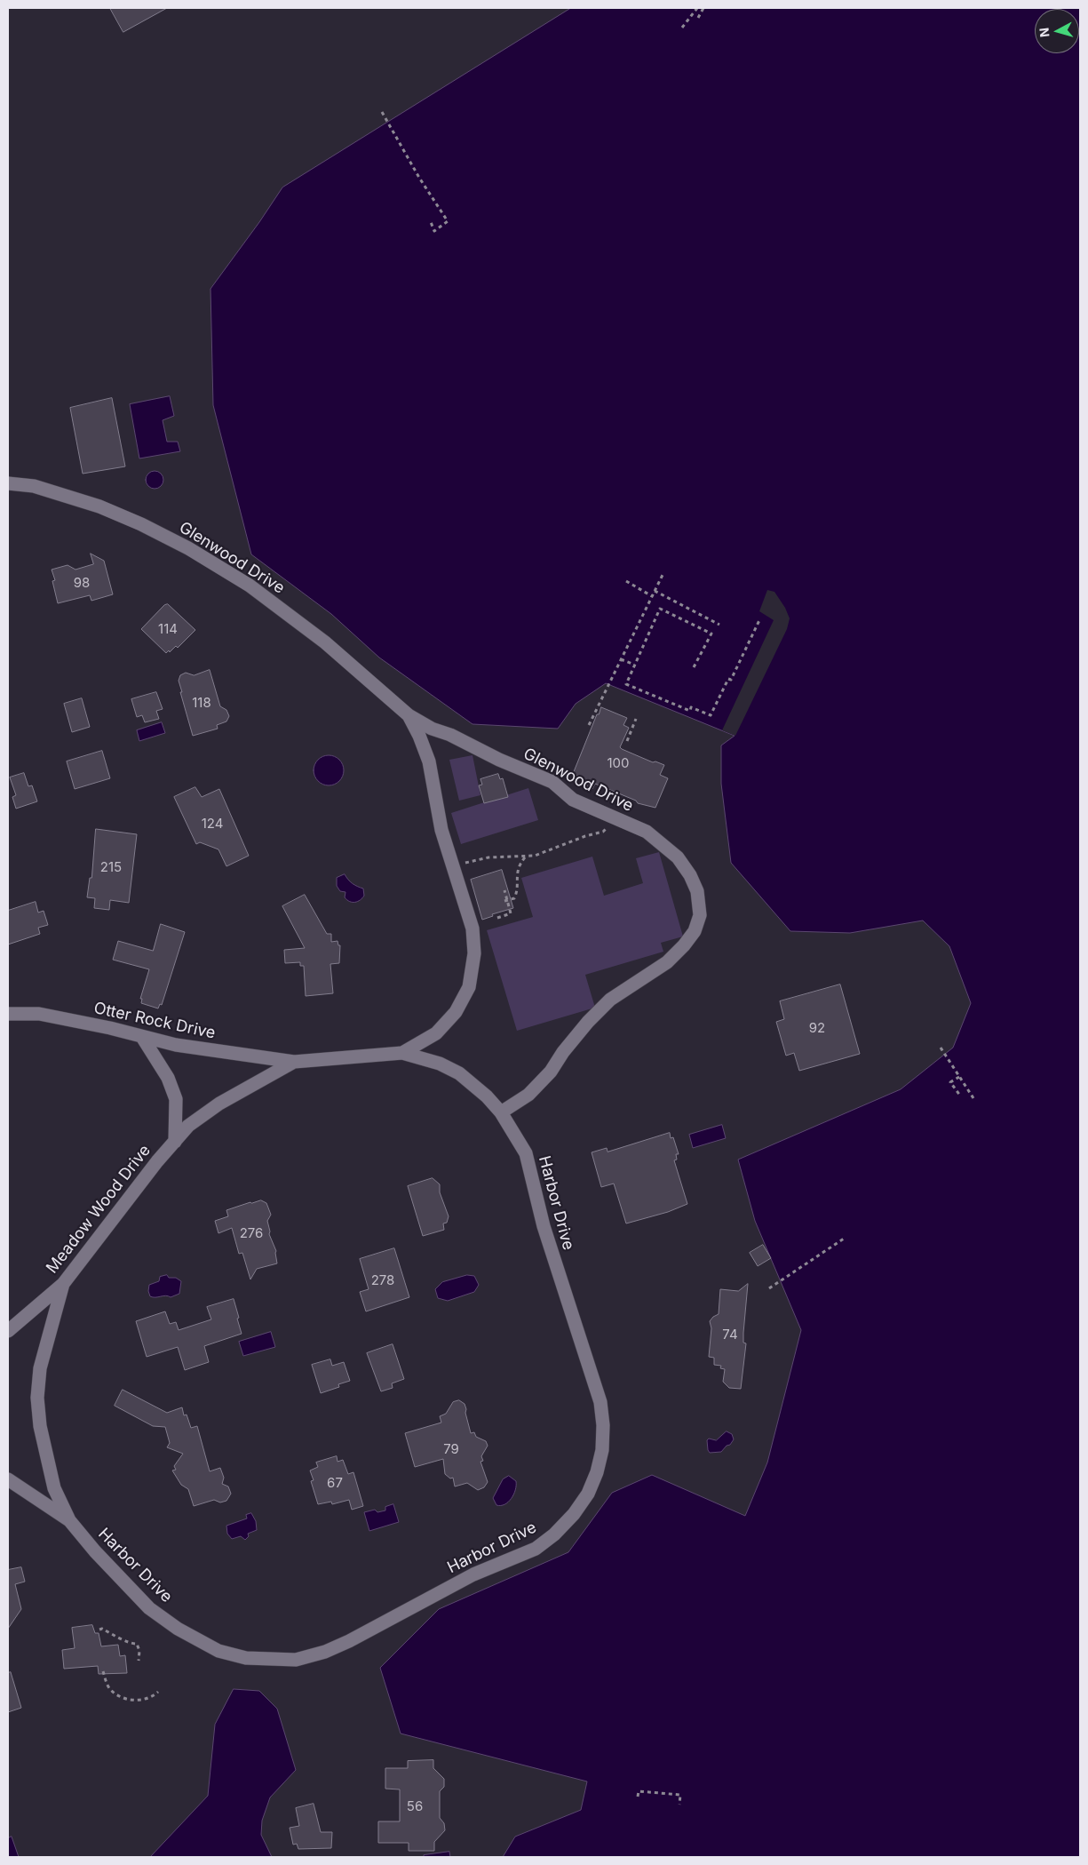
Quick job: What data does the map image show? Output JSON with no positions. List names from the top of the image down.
{
  "streets": {
    "street": [
      "Glenwood Drive",
      "Otter Rock Drive",
      "Harbor Drive",
      "Meadow Wood Drive"
    ]
  },
  "crossings": [
    ["Glenwood Drive", "Harbor Drive"],
    ["Otter Rock Drive", "Harbor Drive"],
    ["Otter Rock Drive", "Meadow Wood Drive"],
    ["Harbor Drive", "Meadow Wood Drive"]
  ],
  "house_numbers": [
    "98",
    "114",
    "118",
    "100",
    "124",
    "215",
    "92",
    "276",
    "278",
    "74",
    "79",
    "67",
    "56"
  ],
  "north": "left"
}
